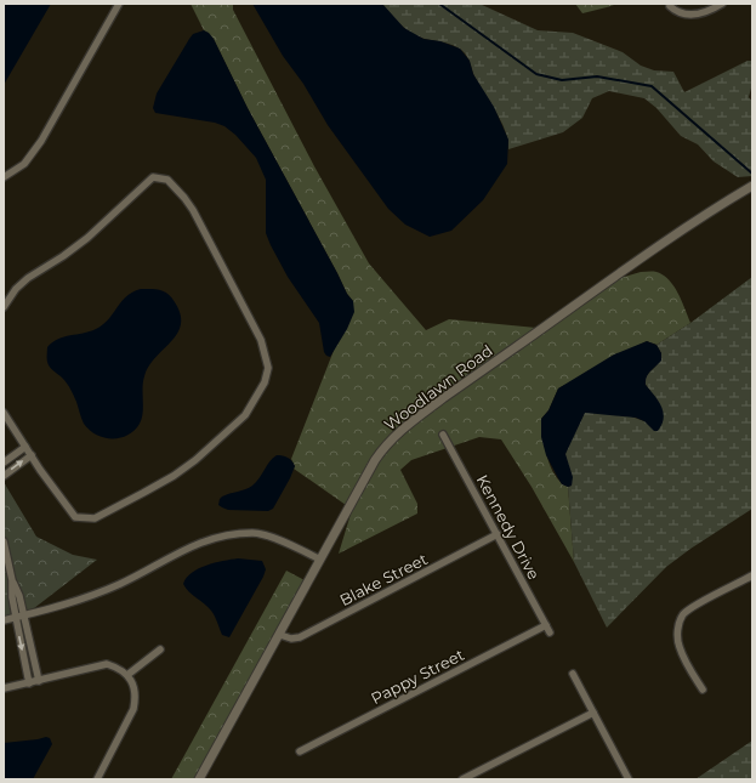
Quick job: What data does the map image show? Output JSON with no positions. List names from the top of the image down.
{
  "streets": {
    "street": [
      "Woodlawn Road",
      "Kennedy Drive",
      "Blake Street",
      "Pappy Street"
    ]
  },
  "crossings": [
    ["Woodlawn Road", "Blake Street"],
    ["Kennedy Drive", "Blake Street"],
    ["Kennedy Drive", "Pappy Street"]
  ]
}
